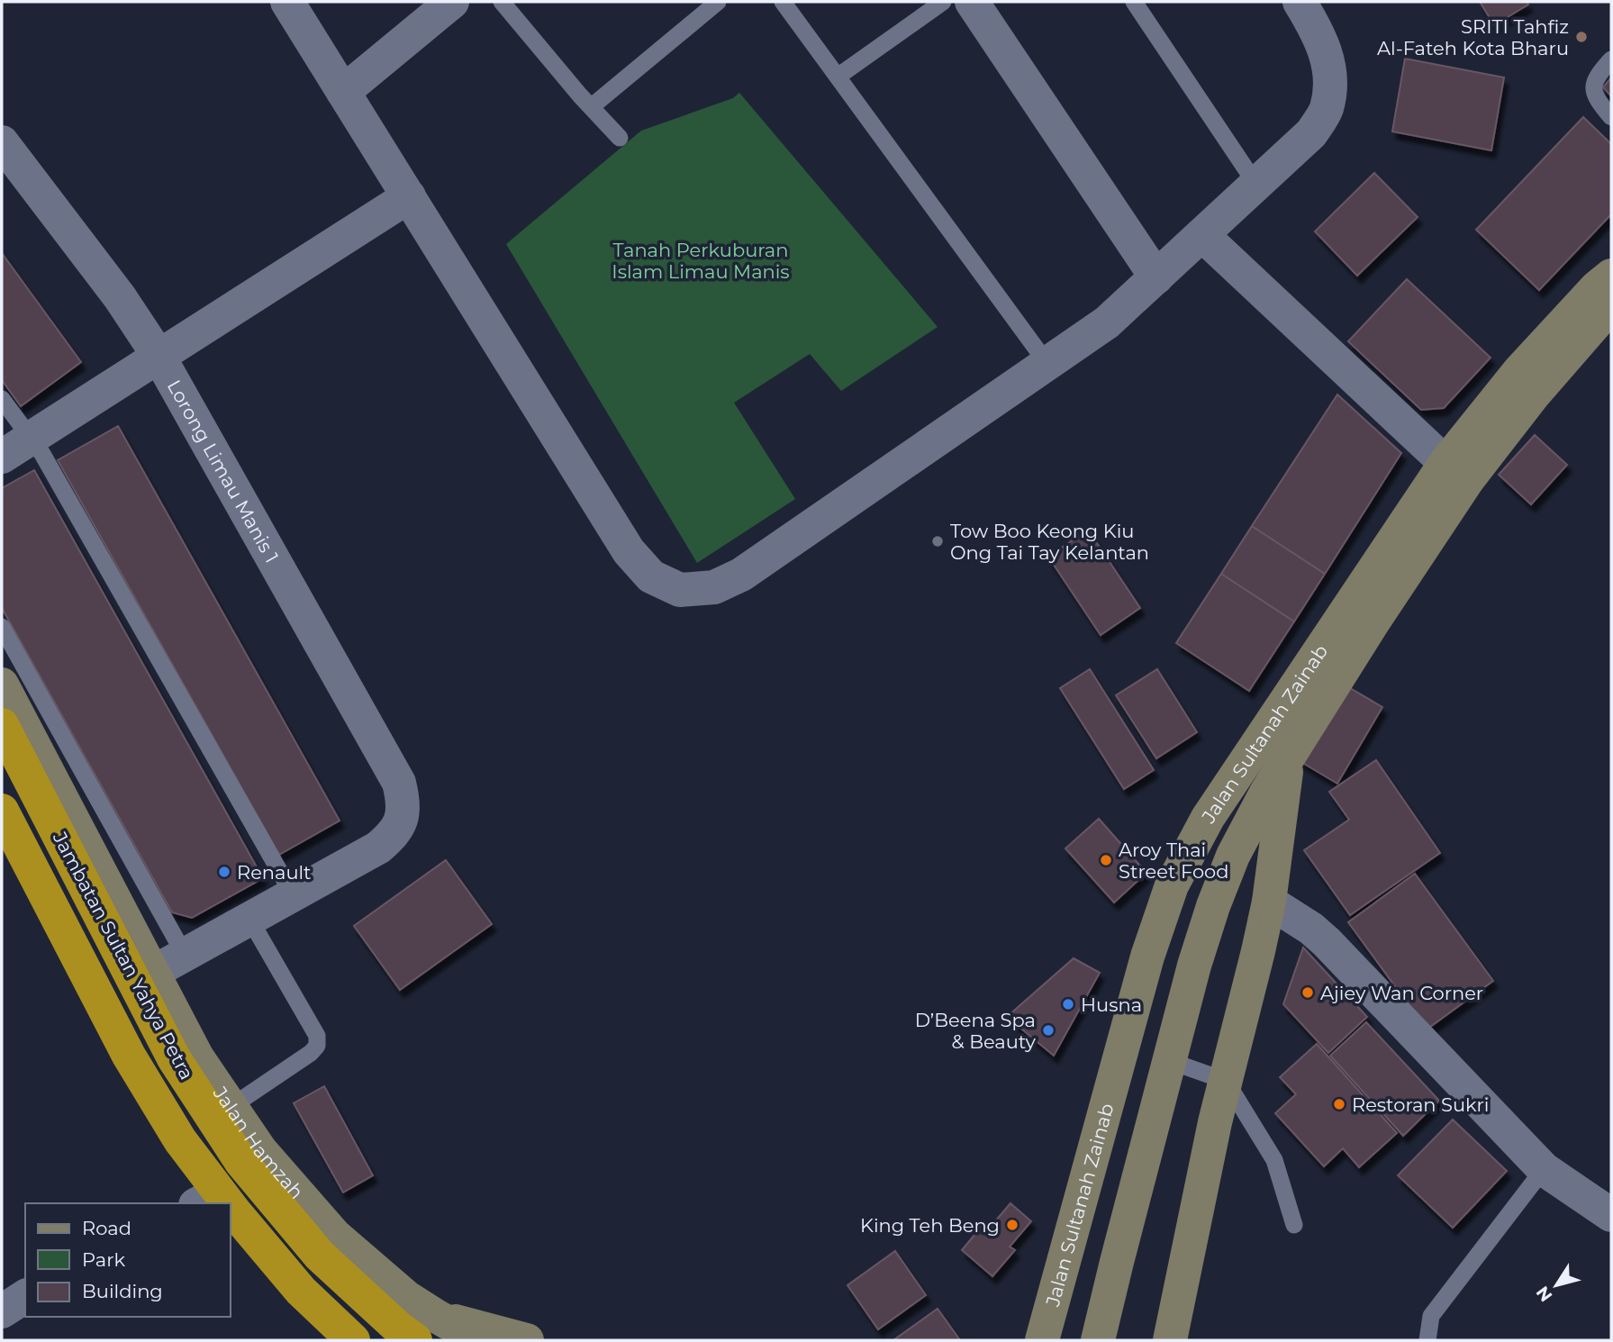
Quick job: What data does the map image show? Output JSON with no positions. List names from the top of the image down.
{
  "streets": {
    "highway": ["Jambatan Sultan Yahya Petra"],
    "main road": ["Jalan Sultanah Zainab", "Jalan Hamzah"],
    "street": ["Lorong Limau Manis 1"]
  },
  "crossings": [
    ["Jambatan Sultan Yahya Petra", "Jalan Hamzah"]
  ],
  "parks": ["Tanah Perkuburan Islam Limau Manis"],
  "places": [
    "SRITI Tahfiz Al-Fateh Kota Bharu",
    "Tow Boo Keong Kiu Ong Tai Tay Kelantan",
    "Aroy Thai Street Food",
    "Renault",
    "Ajiey Wan Corner",
    "Husna",
    "D’Beena Spa & Beauty",
    "Restoran Sukri",
    "King Teh Beng"
  ],
  "legend": ["Road", "Park", "Building"],
  "north": "bottom left"
}
